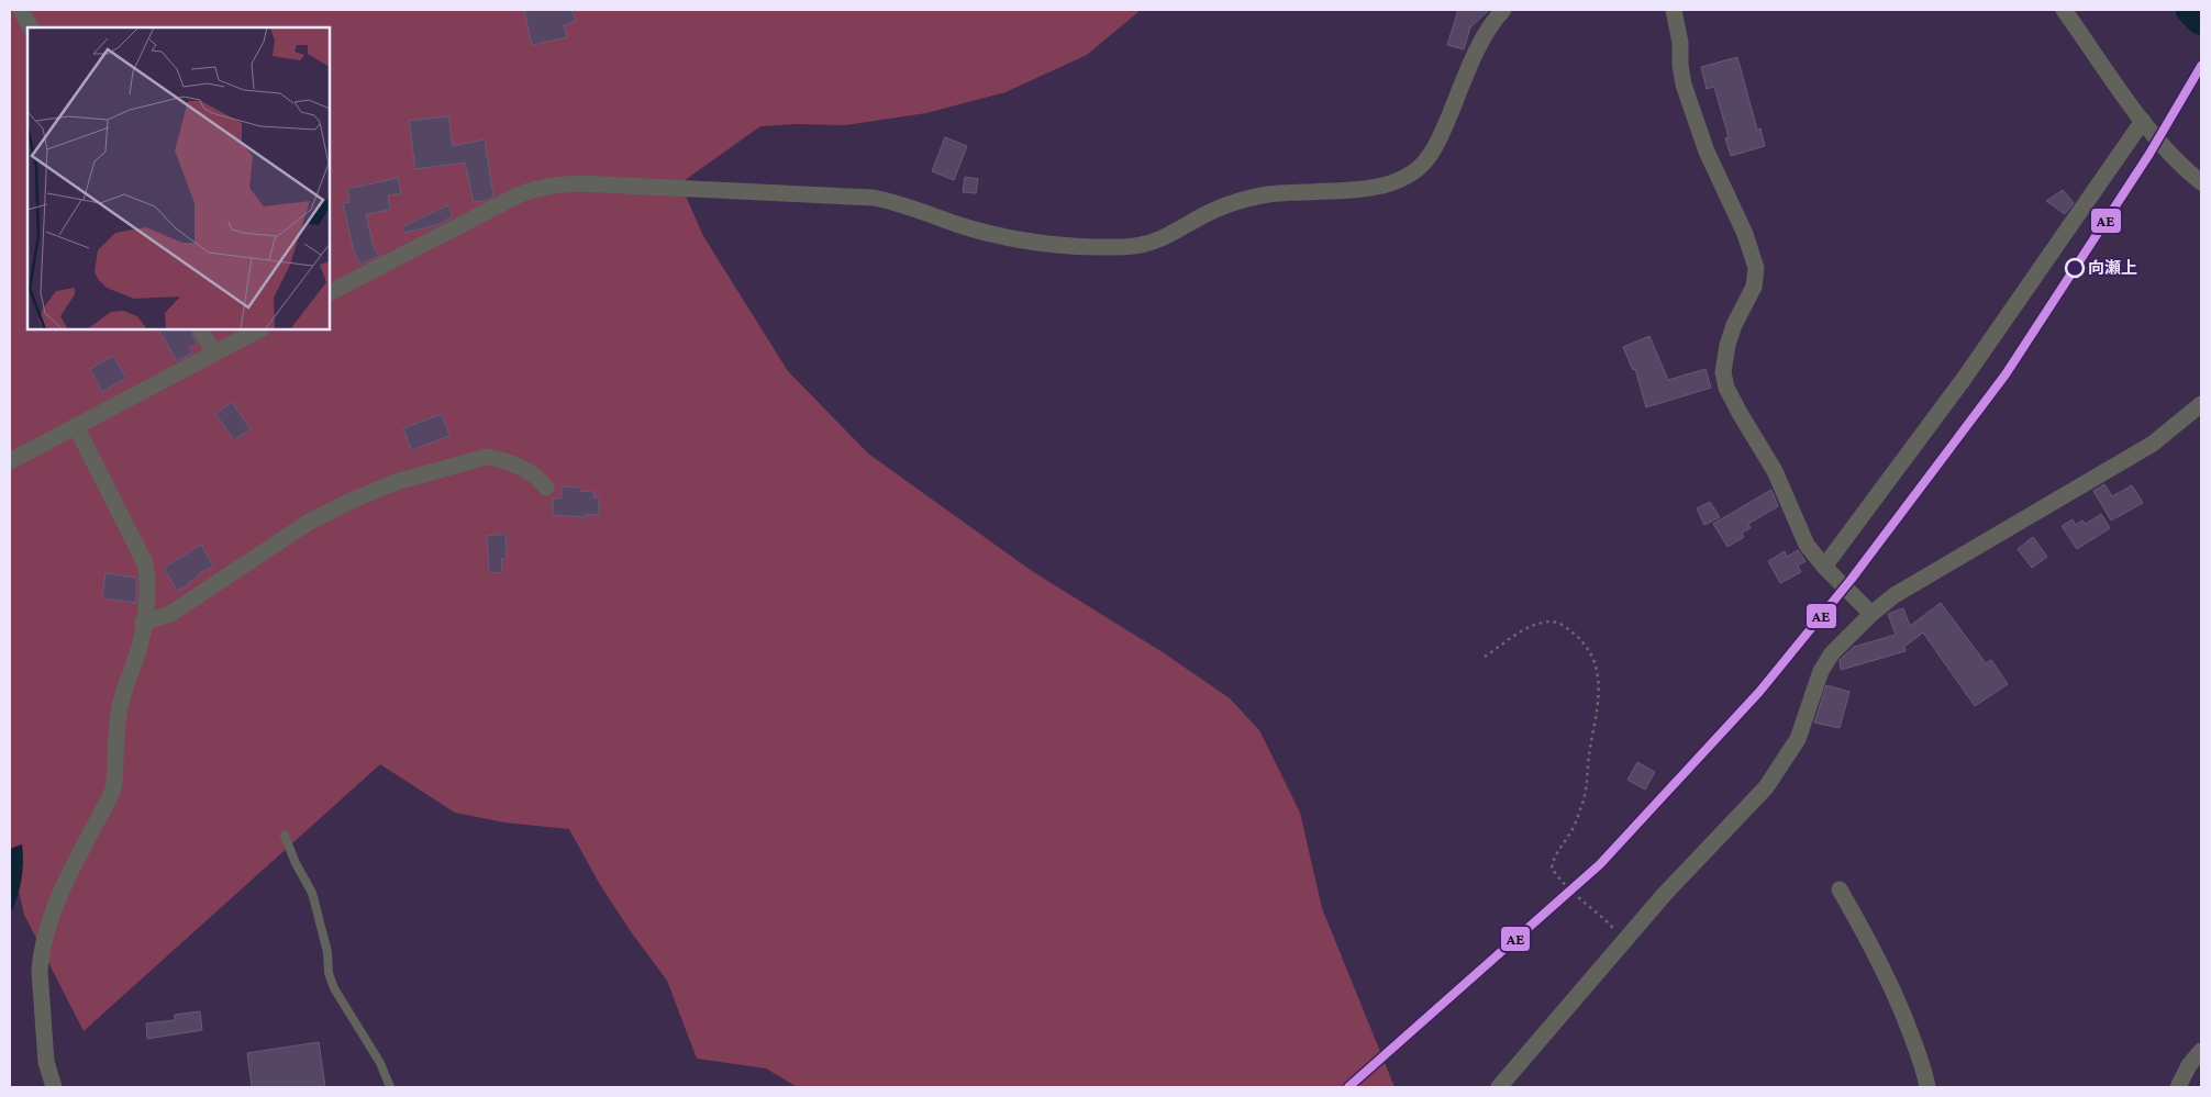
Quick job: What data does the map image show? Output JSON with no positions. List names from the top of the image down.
{
  "places": ["向瀬上"],
  "lines": ["transit line AE"]
}
